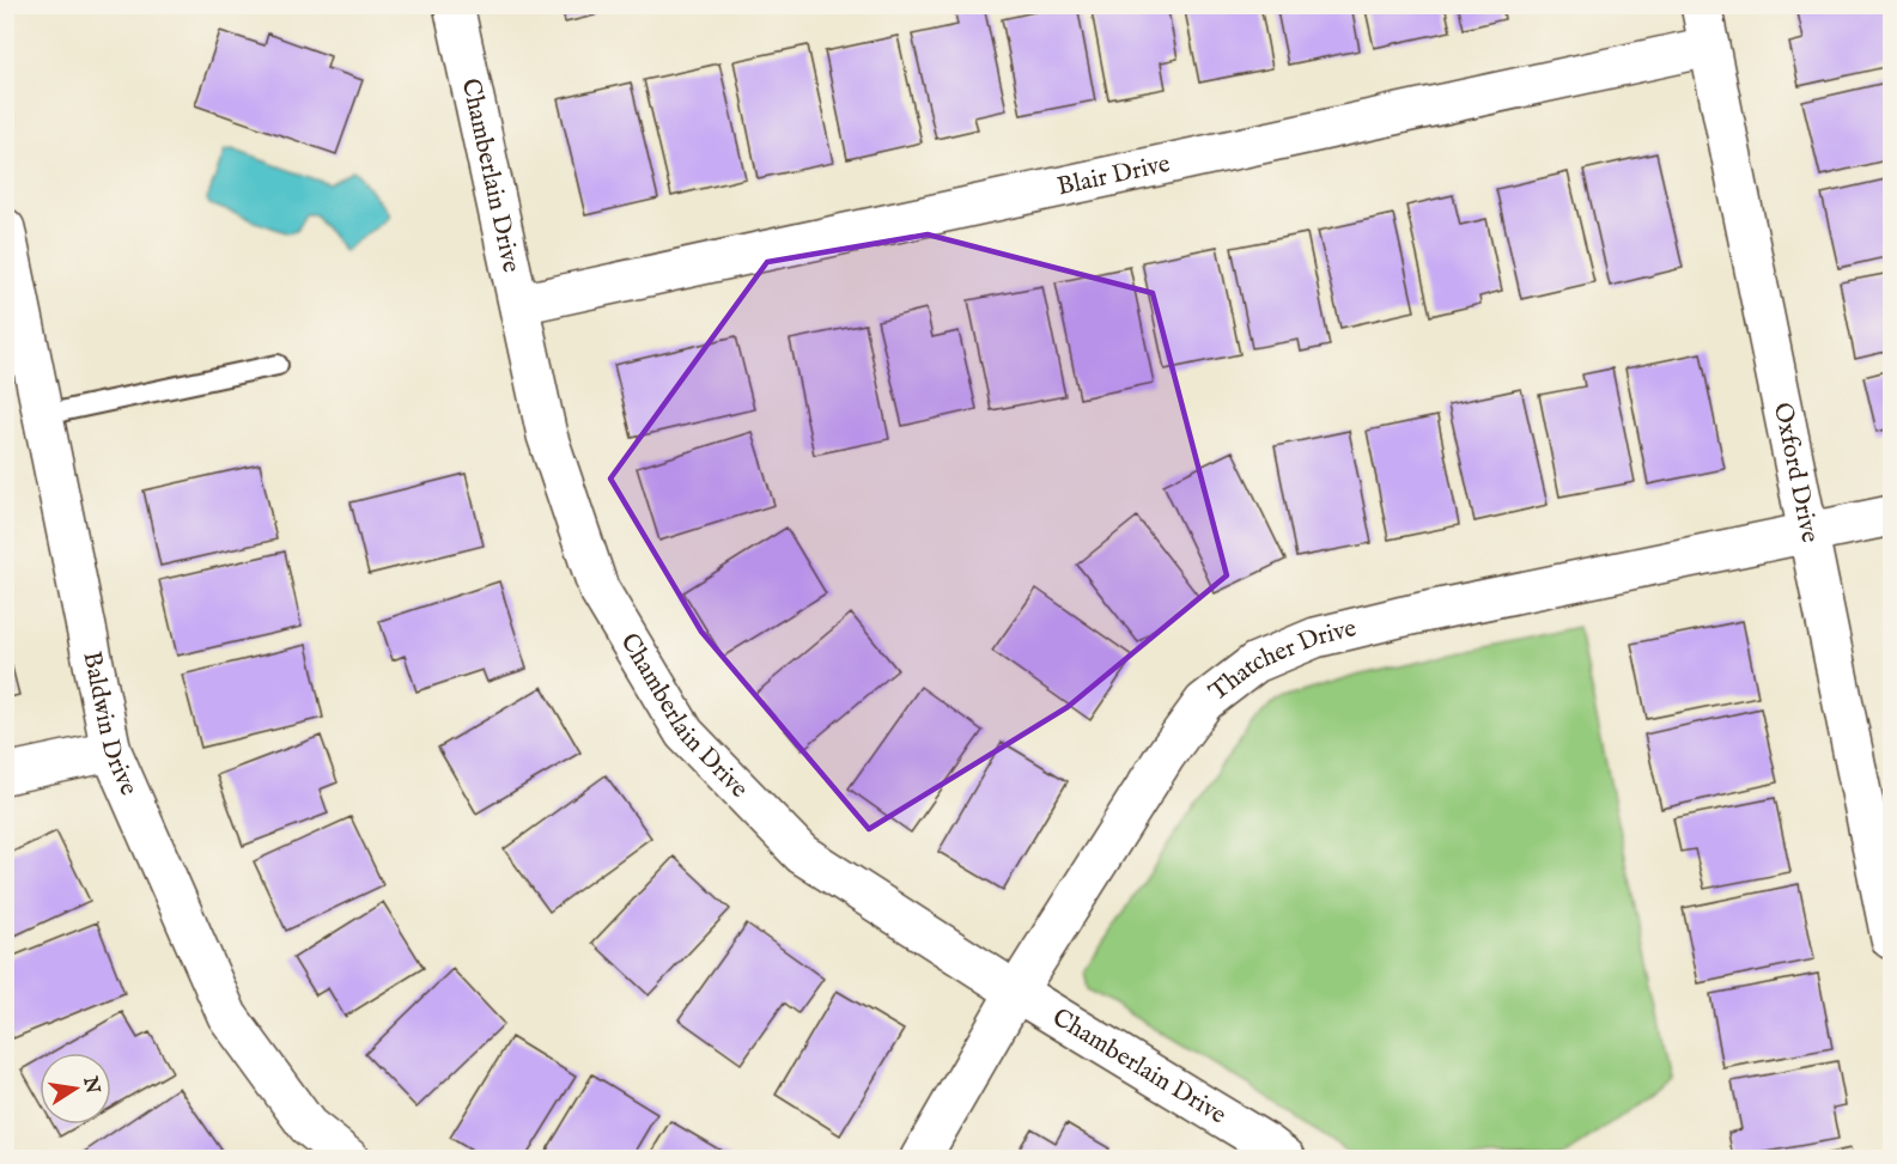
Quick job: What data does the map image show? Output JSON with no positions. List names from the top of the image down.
{
  "streets": {
    "street": [
      "Chamberlain Drive",
      "Blair Drive",
      "Oxford Drive",
      "Thatcher Drive",
      "Baldwin Drive"
    ]
  },
  "crossings": [
    ["Chamberlain Drive", "Blair Drive"],
    ["Chamberlain Drive", "Thatcher Drive"],
    ["Blair Drive", "Oxford Drive"],
    ["Oxford Drive", "Thatcher Drive"]
  ],
  "north": "right"
}
